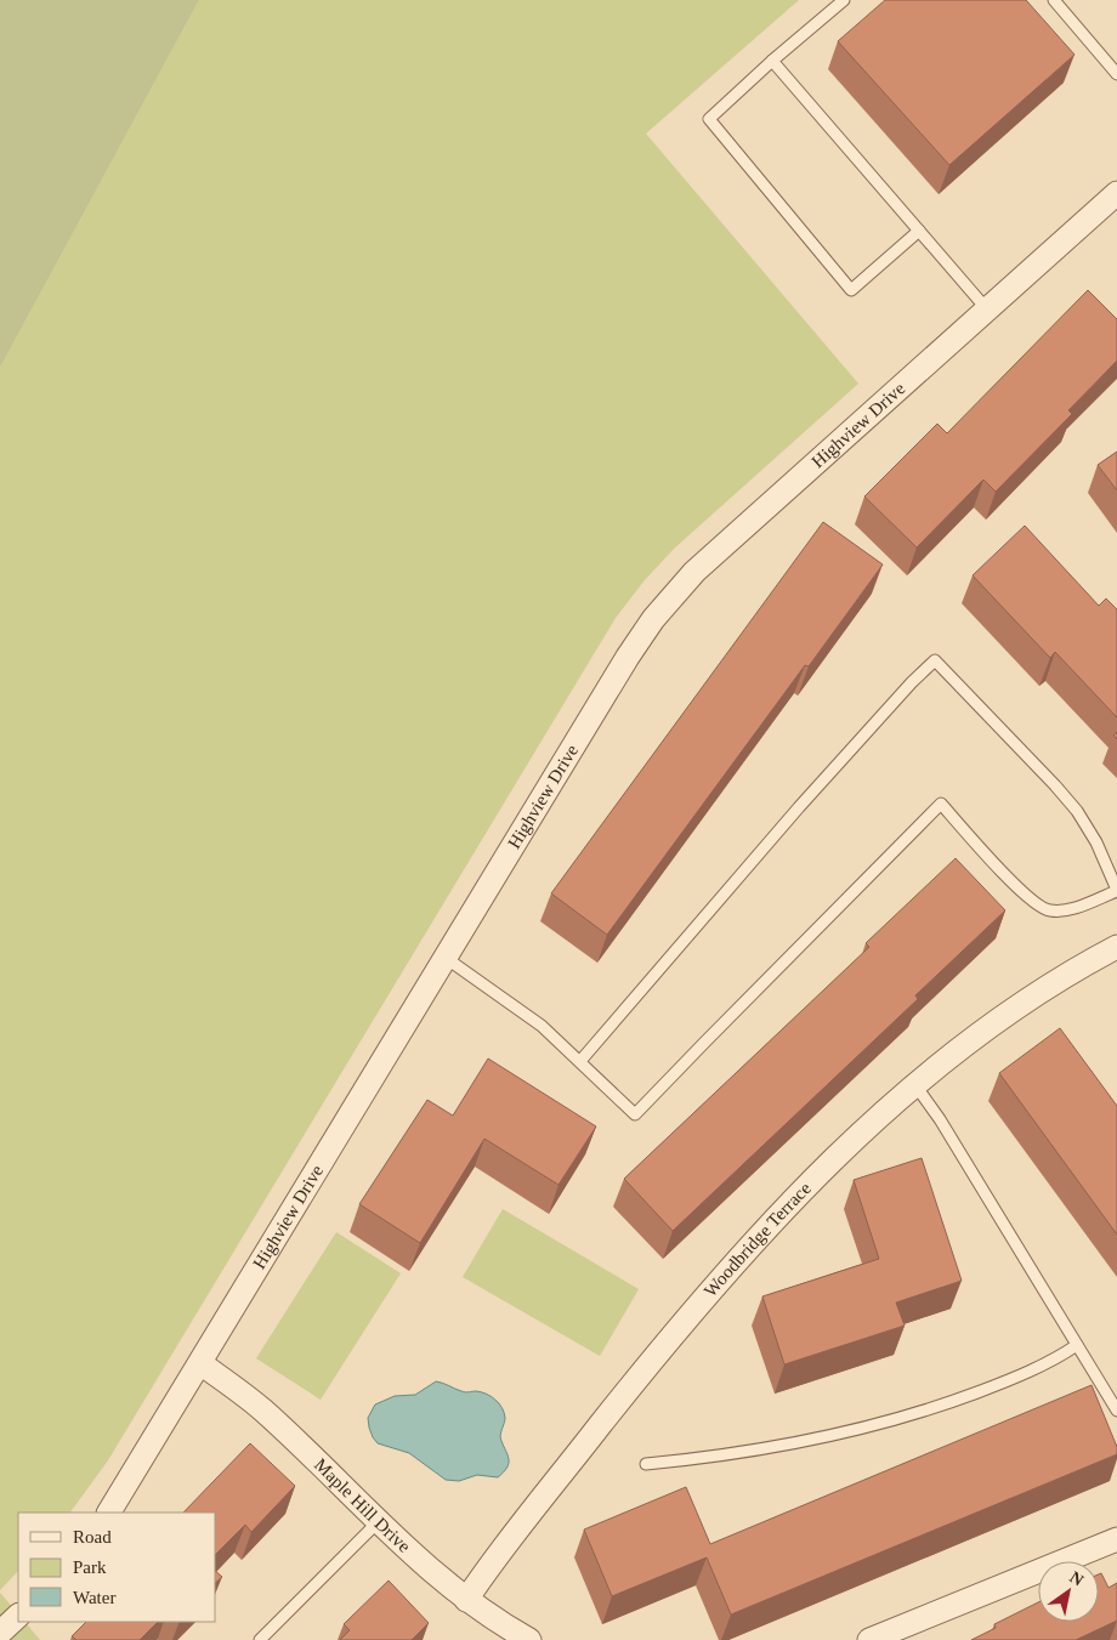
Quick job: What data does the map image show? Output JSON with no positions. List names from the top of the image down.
{
  "streets": {
    "street": ["Highview Drive", "Woodbridge Terrace", "Maple Hill Drive"]
  },
  "crossings": [
    ["Highview Drive", "Maple Hill Drive"],
    ["Woodbridge Terrace", "Maple Hill Drive"]
  ],
  "legend": ["Road", "Park", "Water"],
  "north": "top right"
}
